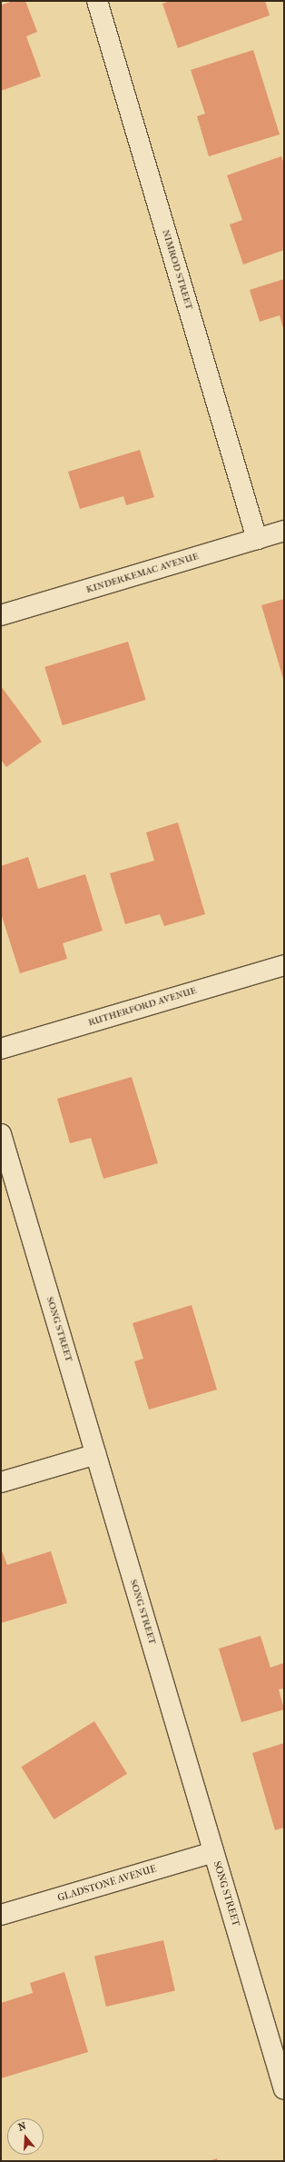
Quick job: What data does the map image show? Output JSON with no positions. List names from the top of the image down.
{
  "streets": {
    "street": [
      "NIMROD STREET",
      "KINDERKEMAC AVENUE",
      "RUTHERFORD AVENUE",
      "SONG STREET",
      "GLADSTONE AVENUE"
    ]
  },
  "crossings": [
    ["NIMROD STREET", "KINDERKEMAC AVENUE"],
    ["SONG STREET", "GLADSTONE AVENUE"]
  ],
  "north": "top"
}
